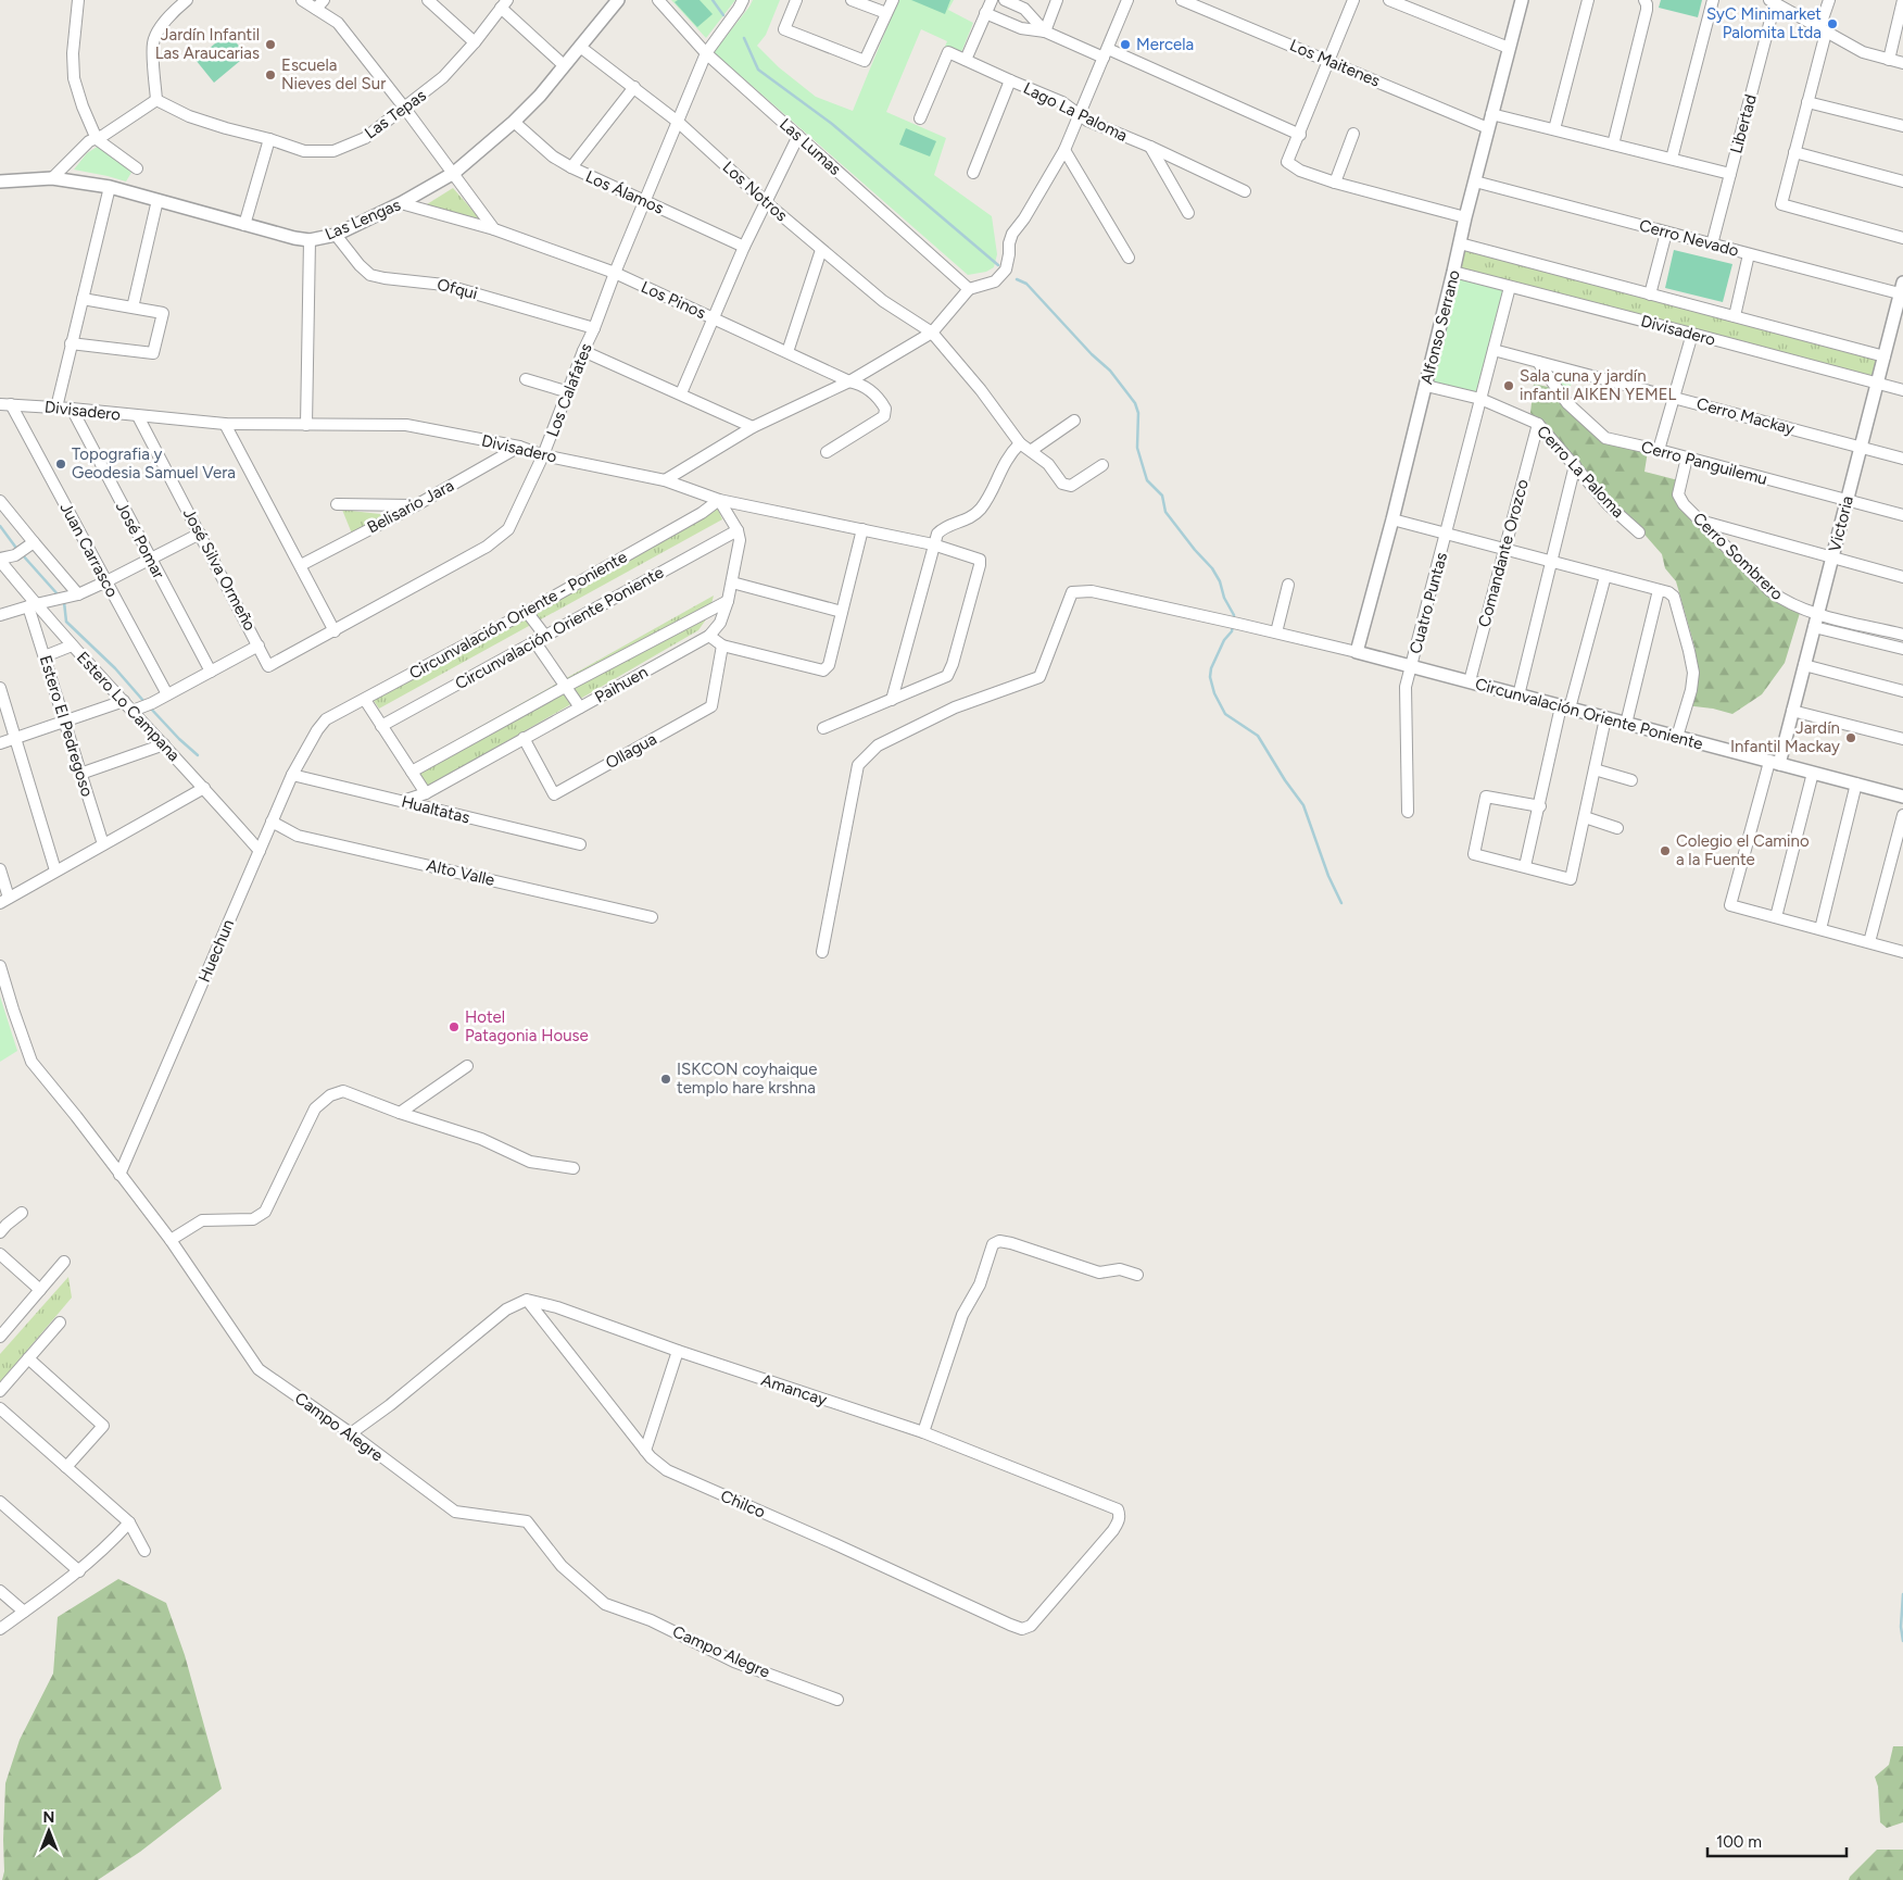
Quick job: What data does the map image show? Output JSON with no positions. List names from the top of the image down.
{
  "streets": {
    "street": [
      "Los Maitenes",
      "Lago La Paloma",
      "Las Tepas",
      "Libertad",
      "Las Lumas",
      "Los Notros",
      "Los Álamos",
      "Las Lengas",
      "Cerro Nevado",
      "Ofqui",
      "Los Pinos",
      "Alfonso Serrano",
      "Divisadero",
      "Los Calafates",
      "Cerro Mackay",
      "Cerro Panguilemu",
      "Cerro La Paloma",
      "Belisario Jara",
      "Victoria",
      "José Pomar",
      "Juan Carrasco",
      "Comandante Orozco",
      "Cerro Sombrero",
      "José Silva Ormeño",
      "Cuatro Puntas",
      "Circunvalación Oriente - Poniente",
      "Circunvalación Oriente Poniente",
      "Paihuen",
      "Estero Lo Campana",
      "Estero El Pedregoso",
      "Ollagua",
      "Hualtatas",
      "Alto Valle",
      "Huechun",
      "Amancay",
      "Campo Alegre",
      "Chilco"
    ]
  },
  "crossings": [
    ["Los Maitenes", "Alfonso Serrano"],
    ["Libertad", "Cerro Nevado"],
    ["Las Lumas", "Los Calafates"],
    ["Los Notros", "Las Lengas"],
    ["Los Notros", "Los Calafates"],
    ["Los Álamos", "Las Lengas"],
    ["Los Álamos", "Los Calafates"],
    ["Las Lengas", "Ofqui"],
    ["Las Lengas", "Los Pinos"],
    ["Cerro Nevado", "Alfonso Serrano"],
    ["Cerro Nevado", "Victoria"],
    ["Ofqui", "Los Calafates"],
    ["Los Pinos", "Los Calafates"],
    ["Alfonso Serrano", "Divisadero"],
    ["Alfonso Serrano", "Cerro La Paloma"],
    ["Alfonso Serrano", "Circunvalación Oriente Poniente"],
    ["Divisadero", "Los Calafates"],
    ["Divisadero", "Belisario Jara"],
    ["Divisadero", "Victoria"],
    ["Divisadero", "José Pomar"],
    ["Divisadero", "Juan Carrasco"],
    ["Divisadero", "José Silva Ormeño"],
    ["Divisadero", "Cuatro Puntas"],
    ["Los Calafates", "José Silva Ormeño"],
    ["Cerro Mackay", "Cerro Panguilemu"],
    ["Cerro Mackay", "Victoria"],
    ["Cerro Mackay", "Cuatro Puntas"],
    ["Cerro Panguilemu", "Victoria"],
    ["Cerro Panguilemu", "Cerro Sombrero"],
    ["Cerro La Paloma", "Comandante Orozco"],
    ["Cerro La Paloma", "Cuatro Puntas"],
    ["Victoria", "Cerro Sombrero"],
    ["Victoria", "Circunvalación Oriente Poniente"],
    ["Comandante Orozco", "Circunvalación Oriente Poniente"],
    ["Cuatro Puntas", "Circunvalación Oriente Poniente"],
    ["Circunvalación Oriente - Poniente", "Huechun"],
    ["Circunvalación Oriente Poniente", "Paihuen"],
    ["Paihuen", "Ollagua"],
    ["Paihuen", "Hualtatas"],
    ["Estero Lo Campana", "Estero El Pedregoso"],
    ["Estero Lo Campana", "Huechun"],
    ["Hualtatas", "Huechun"],
    ["Alto Valle", "Huechun"],
    ["Huechun", "Campo Alegre"],
    ["Amancay", "Chilco"]
  ],
  "places": [
    "SyC Minimarket Palomita Ltda",
    "Jardín Infantil Las Araucarias",
    "Mercela",
    "Escuela Nieves del Sur",
    "Sala cuna y jardín infantil AIKEN YEMEL",
    "Topografia y Geodesia Samuel Vera",
    "Jardín Infantil Mackay",
    "Colegio el Camino a la Fuente",
    "Hotel Patagonia House",
    "ISKCON coyhaique templo hare krshna"
  ],
  "scale_bar": "100 m",
  "north": "top"
}
